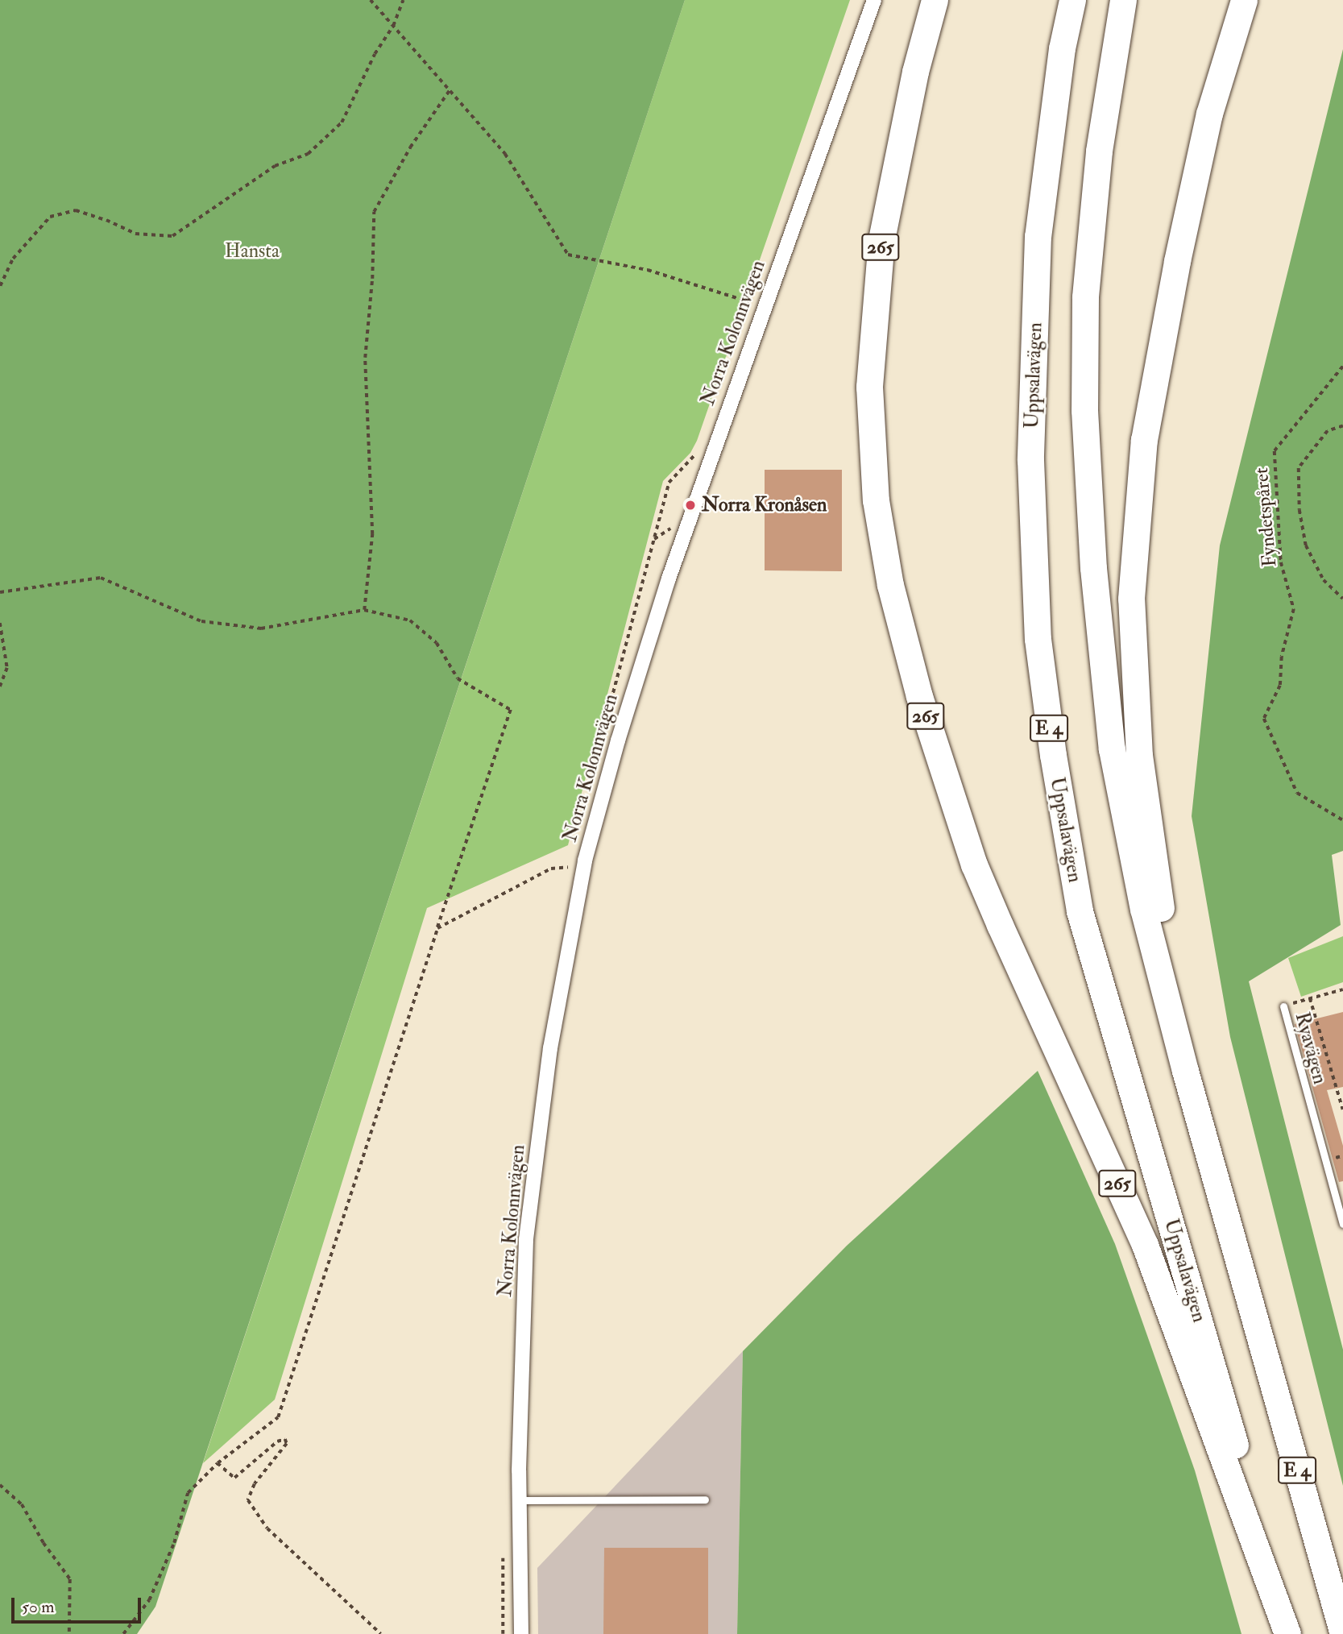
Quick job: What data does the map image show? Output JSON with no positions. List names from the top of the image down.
{
  "streets": {
    "highway": ["265", "Uppsalavägen", "E 4"],
    "street": ["Norra Kolonnvägen"],
    "lane": ["Ryavägen"],
    "path": ["Fyndetspåret"]
  },
  "crossings": [
    ["265", "Uppsalavägen"]
  ],
  "parks": ["Hansta"],
  "places": ["Norra Kronåsen"],
  "scale_bar": "50 m"
}
